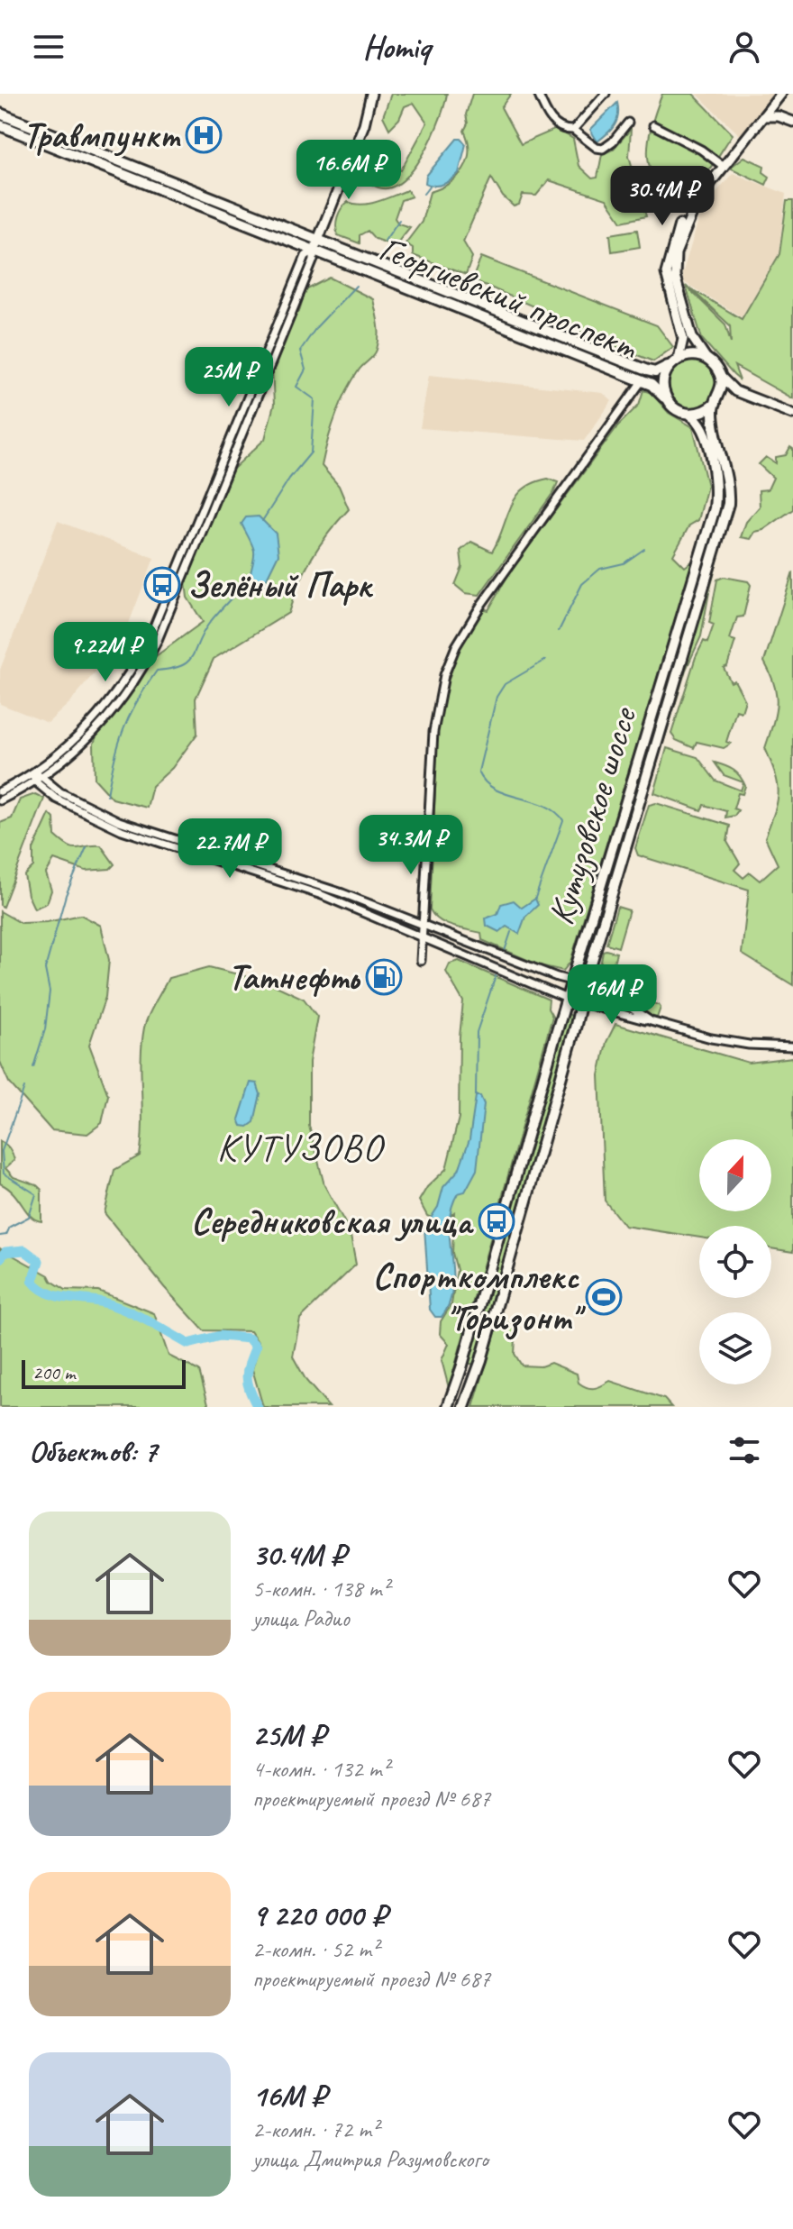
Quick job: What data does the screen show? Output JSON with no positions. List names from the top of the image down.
{
  "streets": {
    "main road": ["Георгиевский проспект", "Кутузовское шоссе"]
  },
  "crossings": [
    ["Георгиевский проспект", "Кутузовское шоссе"]
  ],
  "districts": ["КУТУЗОВО"],
  "places": {
    "hospital": ["Травмпункт"],
    "bus stop": ["Зелёный Парк", "Середниковская улица"],
    "fuel station": ["Татнефть"],
    "sports": ["Спорткомплекс \"Горизонт\""]
  },
  "scale_bar": "200 m",
  "north": "top",
  "page": {
    "header": "Homiq",
    "price": [
      "16.6M ₽",
      "30.4M ₽",
      "25M ₽",
      "9.22M ₽",
      "34.3M ₽",
      "22.7M ₽",
      "16M ₽"
    ],
    "scale": "200 m",
    "heading": "Объектов: 7",
    "list": [
      {
        "name": "30.4M ₽",
        "note": "5-комн. · 138 m² · улица Радио"
      },
      {
        "name": "25M ₽",
        "note": "4-комн. · 132 m² · проектируемый проезд № 687"
      },
      {
        "name": "9 220 000 ₽",
        "note": "2-комн. · 52 m² · проектируемый проезд № 687"
      },
      {
        "name": "16M ₽",
        "note": "2-комн. · 72 m² · улица Дмитрия Разумовского"
      }
    ]
  }
}
